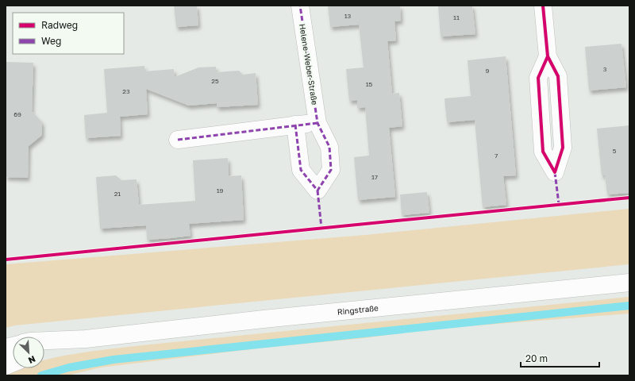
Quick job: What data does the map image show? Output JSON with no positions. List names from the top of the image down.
{
  "streets": {
    "street": ["Helene-Weber-Straße", "Ringstraße"]
  },
  "house_numbers": [
    "13",
    "11",
    "3",
    "9",
    "25",
    "15",
    "23",
    "69",
    "5",
    "7",
    "17",
    "19",
    "21"
  ],
  "legend": ["Radweg", "Weg"],
  "scale_bar": "20 m",
  "north": "bottom right"
}
